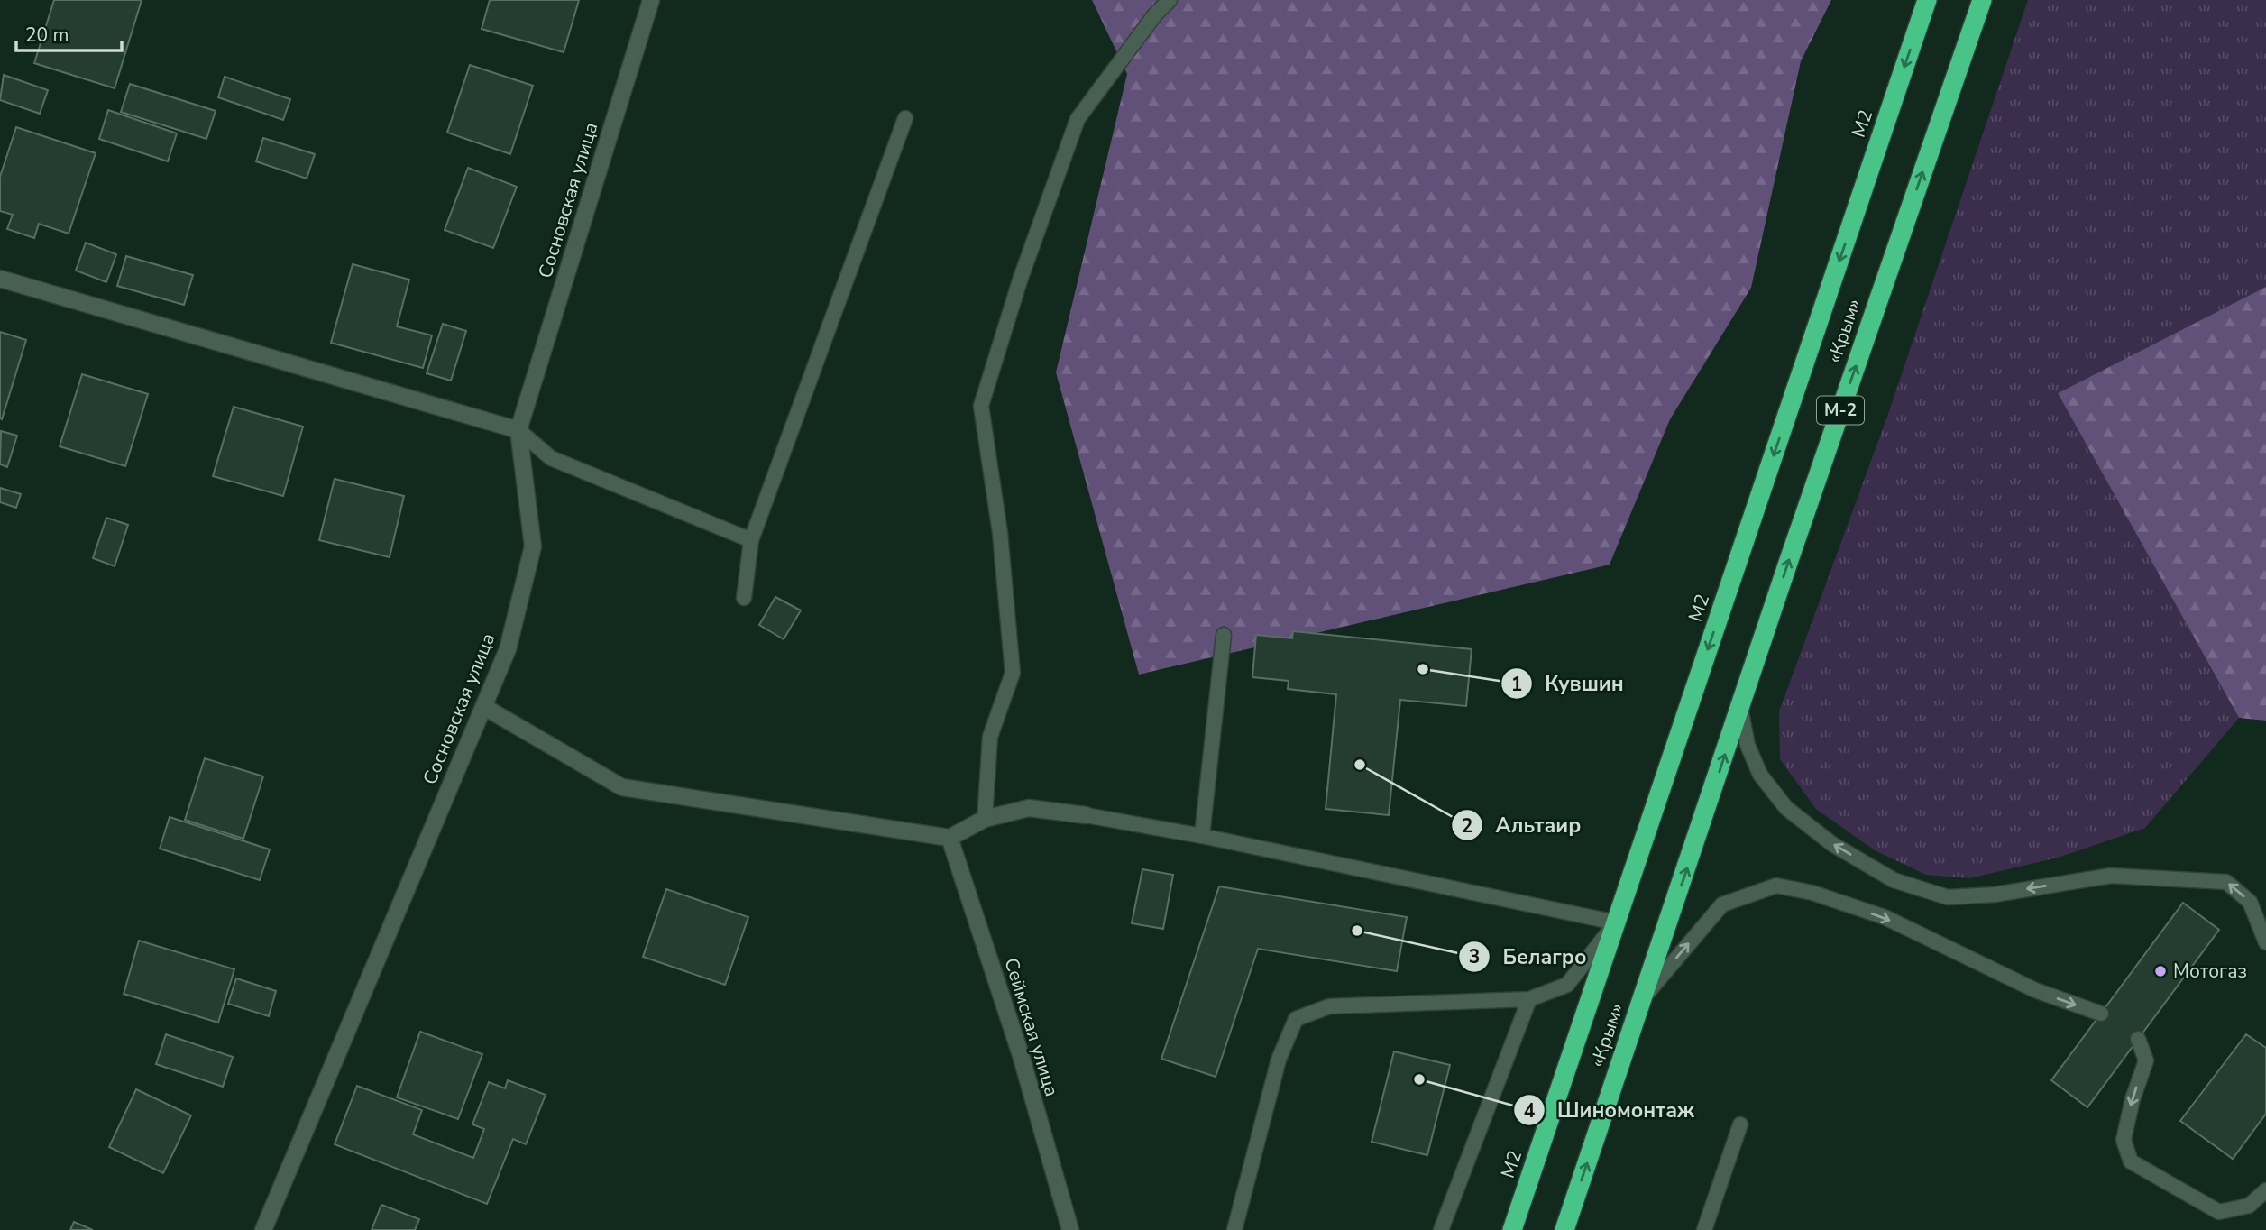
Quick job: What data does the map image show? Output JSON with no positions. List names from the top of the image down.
{
  "streets": {
    "highway": ["М2", "«Крым»", "М-2"],
    "street": ["Сосновская улица", "Сеймская улица"]
  },
  "one_way": ["М2", "«Крым»"],
  "places": [
    "Кувшин",
    "Альтаир",
    "Белагро",
    "Мотогаз",
    "Шиномонтаж"
  ],
  "scale_bar": "20 m"
}
